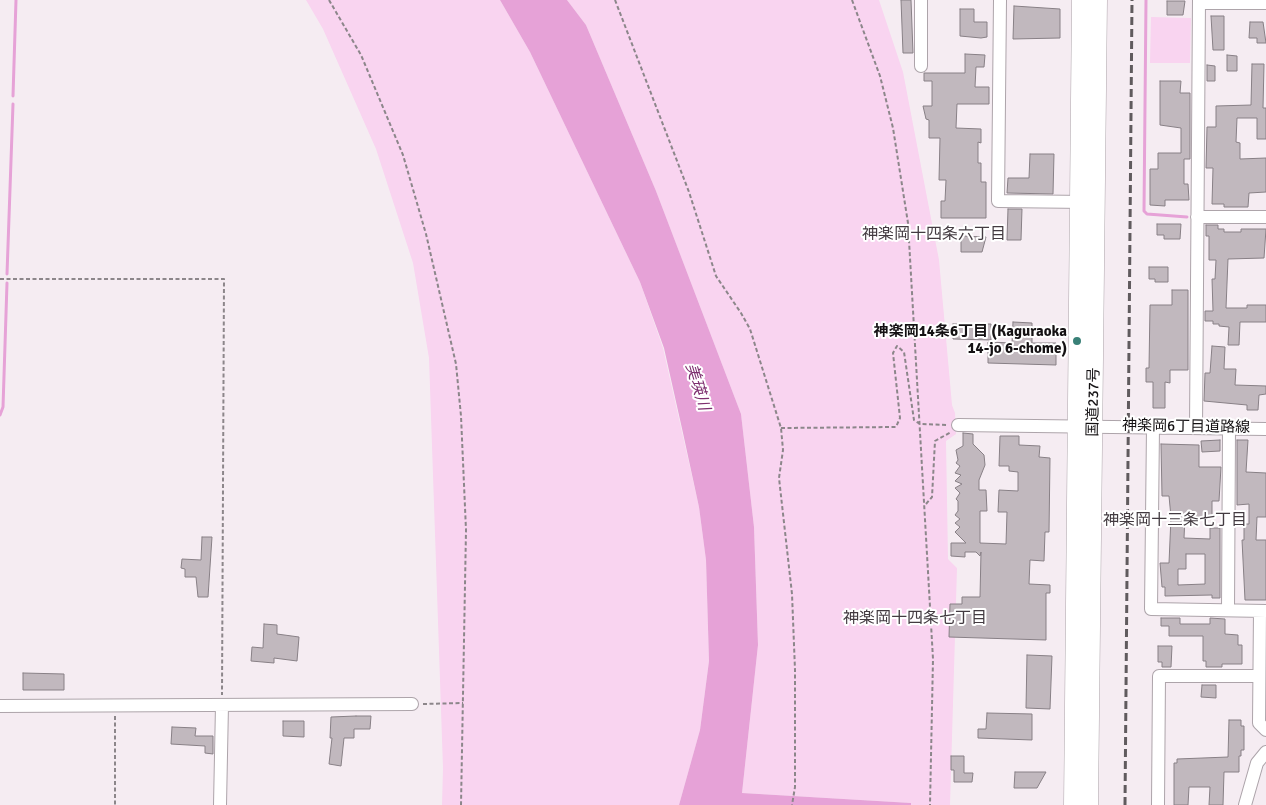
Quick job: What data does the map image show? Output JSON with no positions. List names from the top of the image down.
{
  "streets": {
    "highway": ["国道237号"],
    "street": ["神楽岡6丁目道路線"]
  },
  "crossings": [
    ["国道237号", "神楽岡6丁目道路線"]
  ],
  "districts": ["神楽岡十四条六丁目", "神楽岡十三条七丁目", "神楽岡十四条七丁目"],
  "water": ["美瑛川"],
  "places": ["神楽岡14条6丁目 (Kaguraoka 14-jo 6-chome)"]
}
